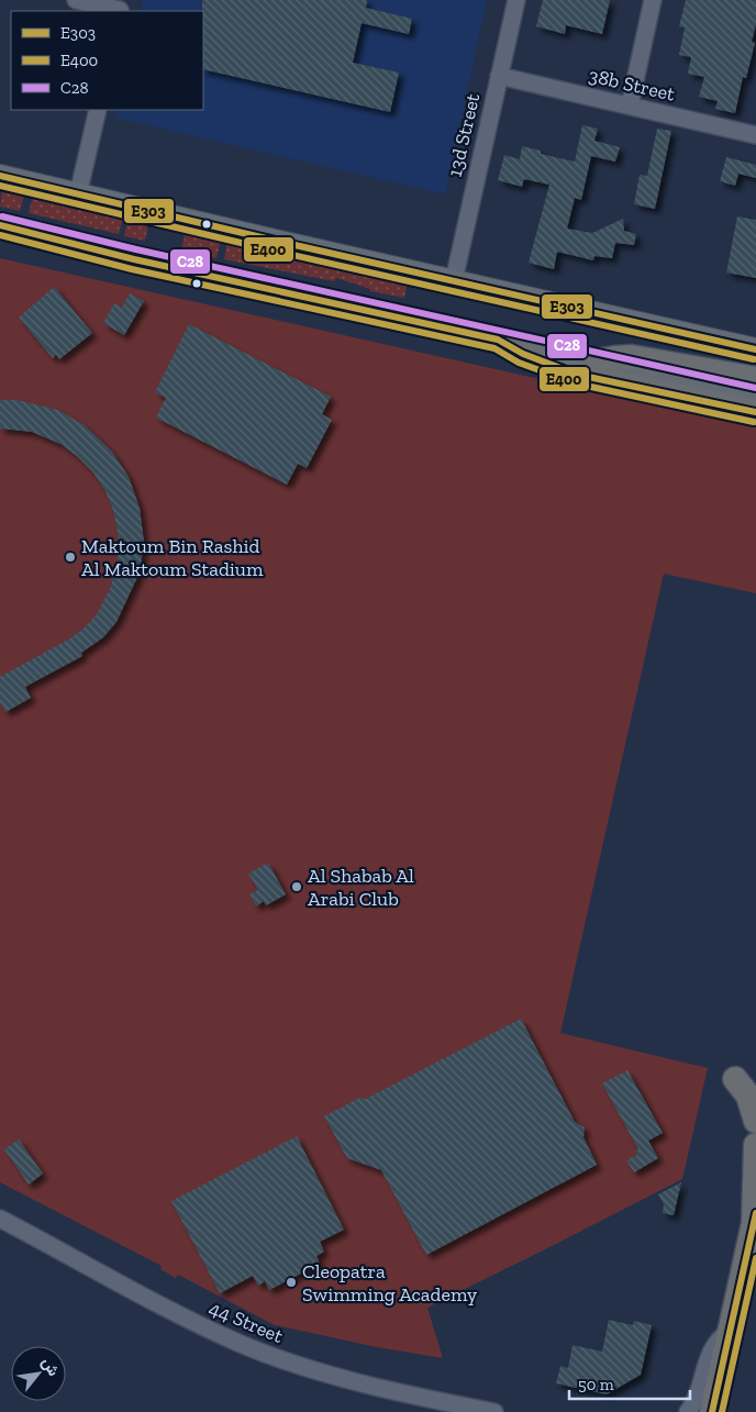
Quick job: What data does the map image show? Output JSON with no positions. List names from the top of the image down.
{
  "streets": {
    "street": ["38b Street", "13d Street", "44 Street"]
  },
  "crossings": [
    ["38b Street", "13d Street"]
  ],
  "places": ["Maktoum Bin Rashid Al Maktoum Stadium", "Al Shabab Al Arabi Club", "Cleopatra Swimming Academy"],
  "lines": ["transit line E303", "transit line E400", "transit line C28"],
  "legend": ["E303", "E400", "C28"],
  "scale_bar": "50 m",
  "north": "top right"
}
